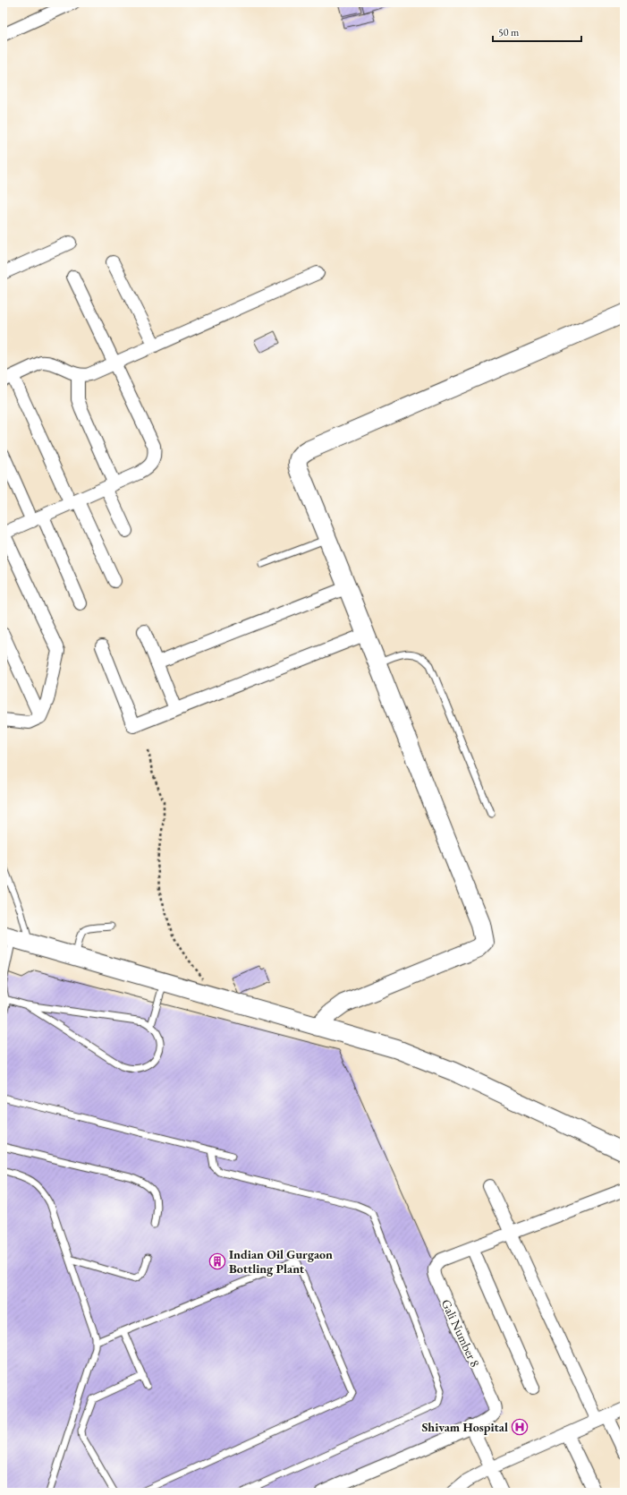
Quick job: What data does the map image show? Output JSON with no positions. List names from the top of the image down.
{
  "streets": {
    "street": ["Gali Number 8"]
  },
  "places": {
    "building": ["Indian Oil Gurgaon Bottling Plant"],
    "hospital": ["Shivam Hospital"]
  },
  "scale_bar": "50 m"
}
